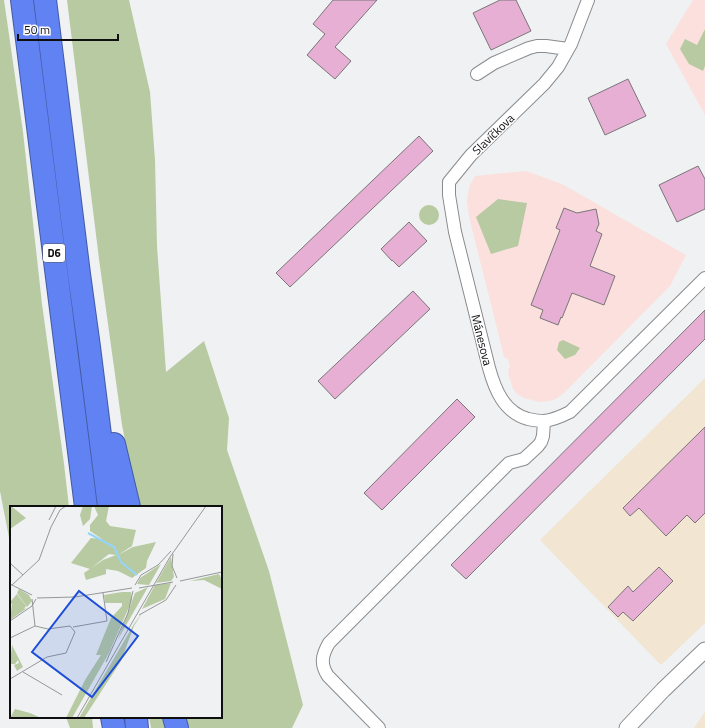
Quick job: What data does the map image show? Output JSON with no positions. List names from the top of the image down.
{
  "streets": {
    "highway": ["D6"],
    "street": ["Slavíčkova", "Mánesova"]
  },
  "crossings": [
    ["Slavíčkova", "Mánesova"]
  ],
  "scale_bar": "50 m"
}
